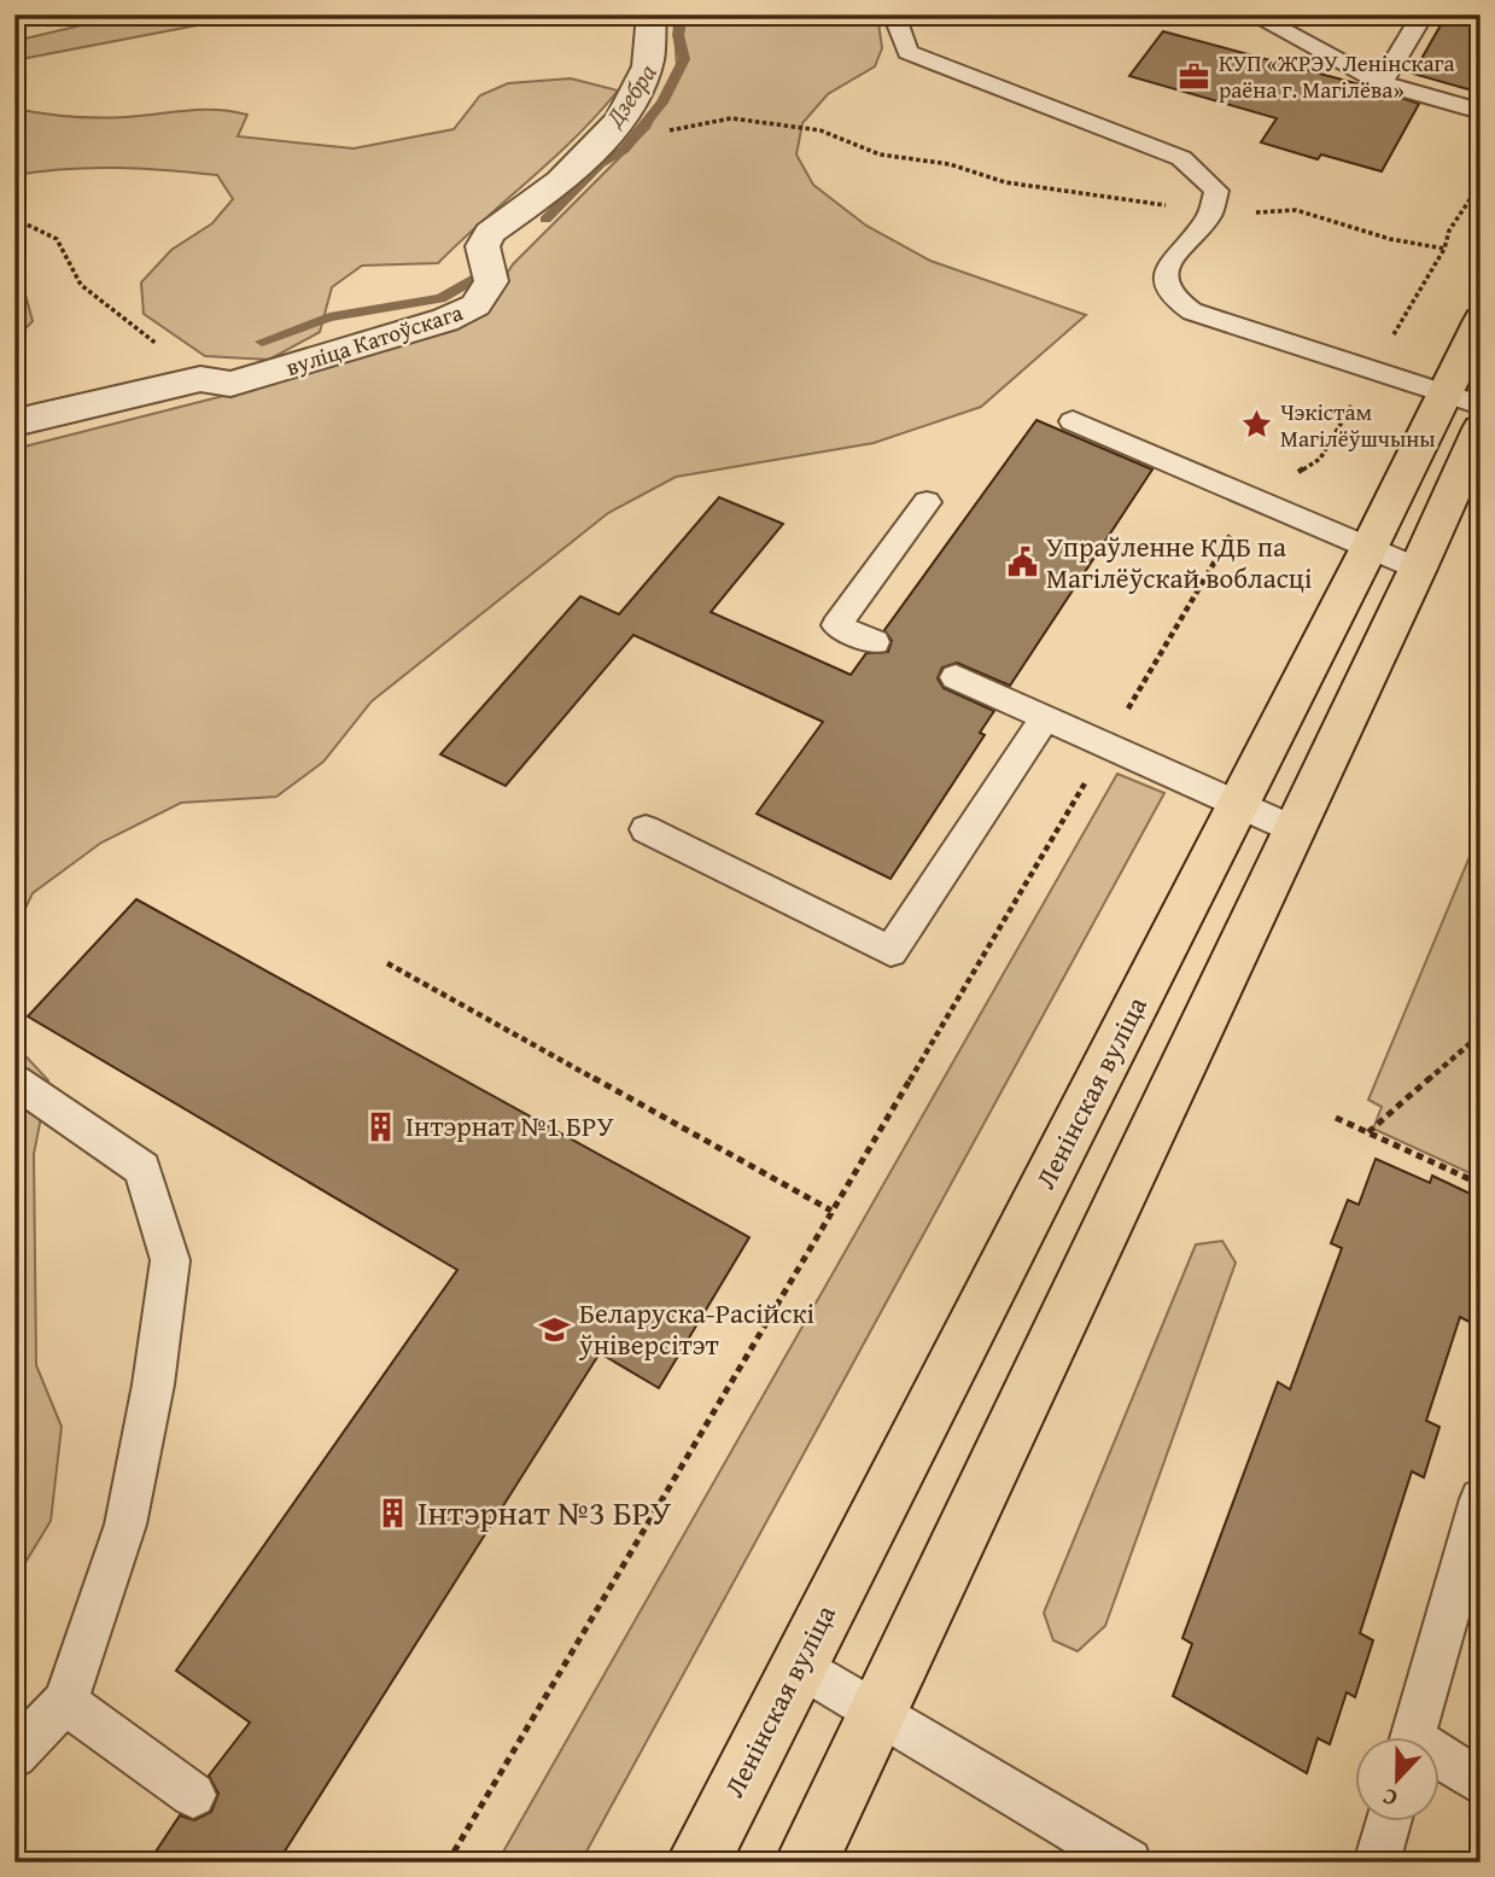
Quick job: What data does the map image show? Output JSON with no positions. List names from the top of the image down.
{
  "streets": {
    "main road": ["Ленінская вуліца"],
    "street": ["вуліца Катоўскага"]
  },
  "water": ["Дзебра"],
  "places": {
    "office": ["КУП «ЖРЭУ Ленінскага раёна г. Магілёва»"],
    "place": ["Чэкістам Магілёўшчыны"],
    "public building": ["Упраўленне КДБ па Магілёўскай вобласці"],
    "building": ["Інтэрнат №1 БРУ", "Інтэрнат №3 БРУ"],
    "school or university": ["Беларуска-Расійскі ўніверсітэт"]
  },
  "north": "bottom"
}
